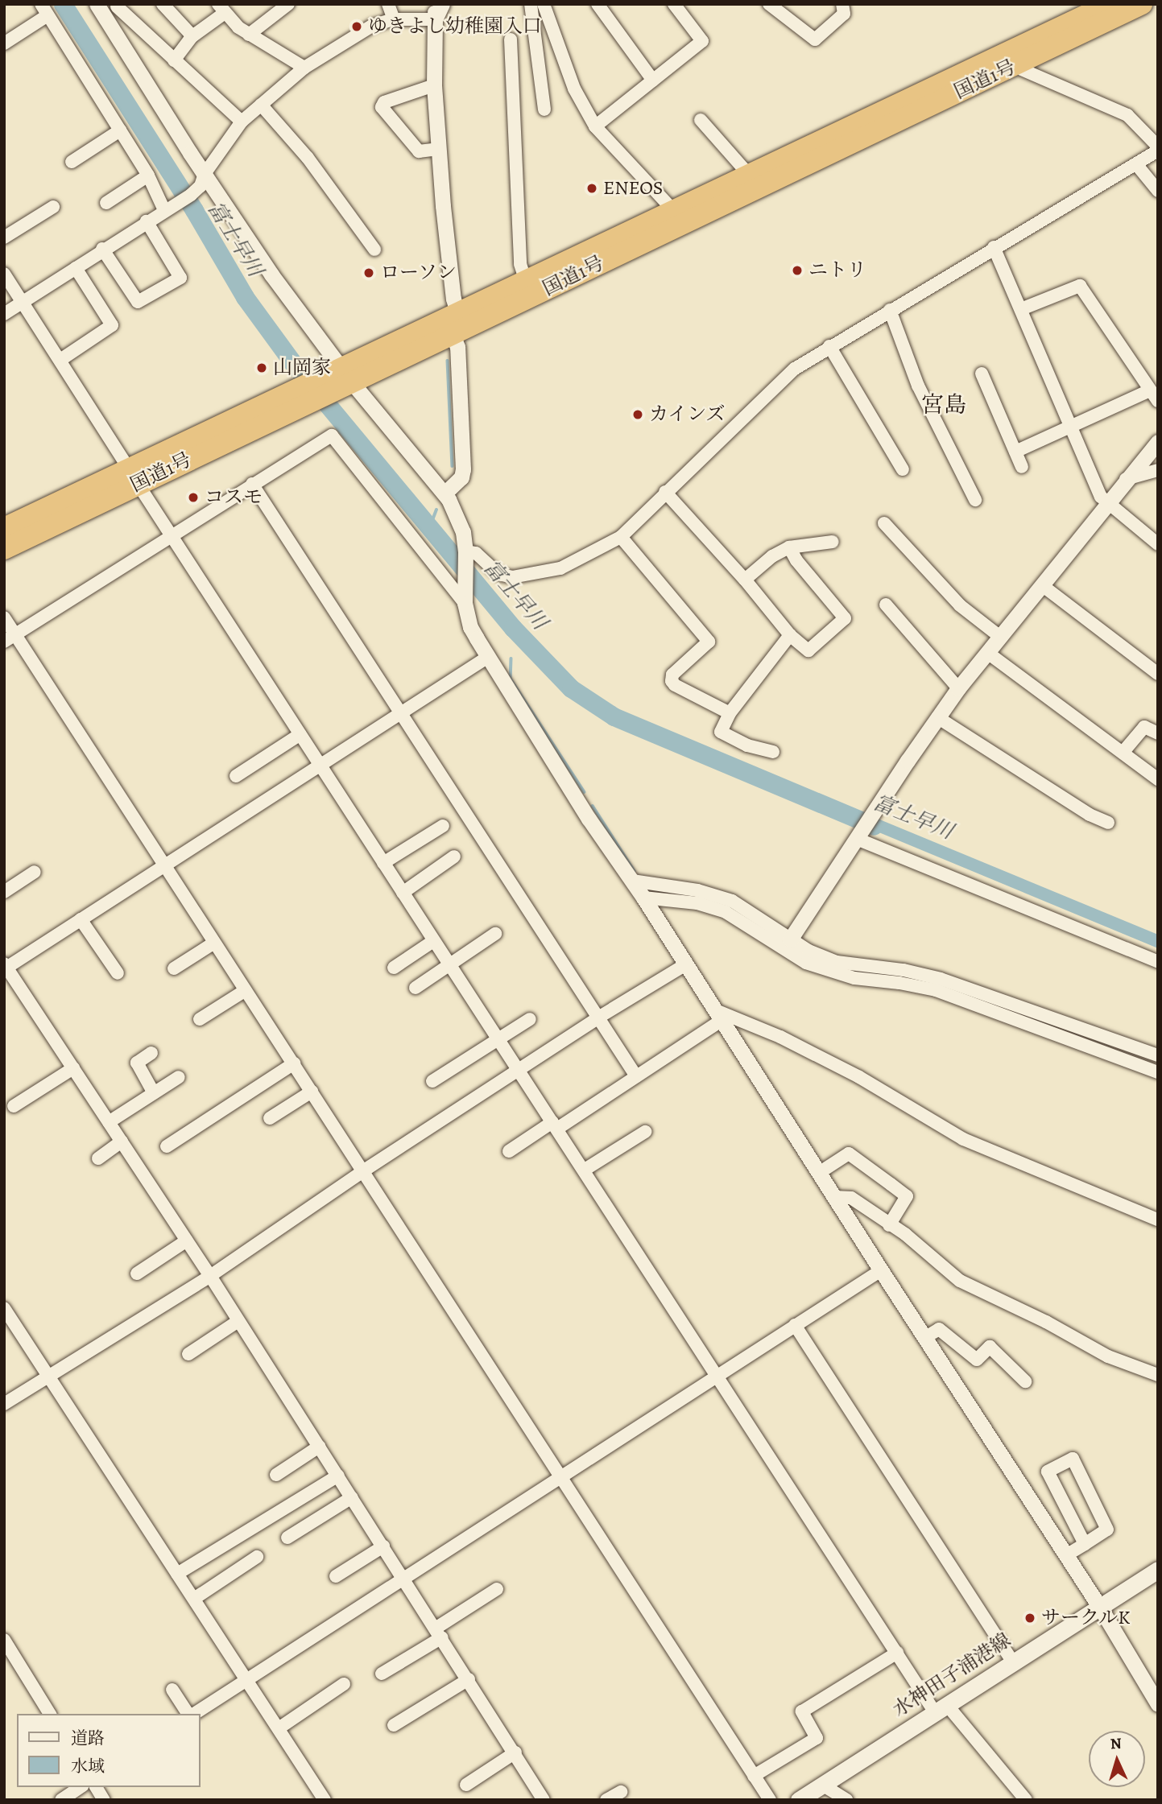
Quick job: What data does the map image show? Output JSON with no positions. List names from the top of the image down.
{
  "streets": {
    "highway": ["国道1号"],
    "main road": ["水神田子浦港線"]
  },
  "districts": ["宮島"],
  "water": ["富士早川"],
  "places": [
    "ゆきよし幼稚園入口",
    "ENEOS",
    "ニトリ",
    "ローソン",
    "山岡家",
    "カインズ",
    "コスモ",
    "サークルK"
  ],
  "legend": ["道路", "水域"],
  "north": "top"
}
